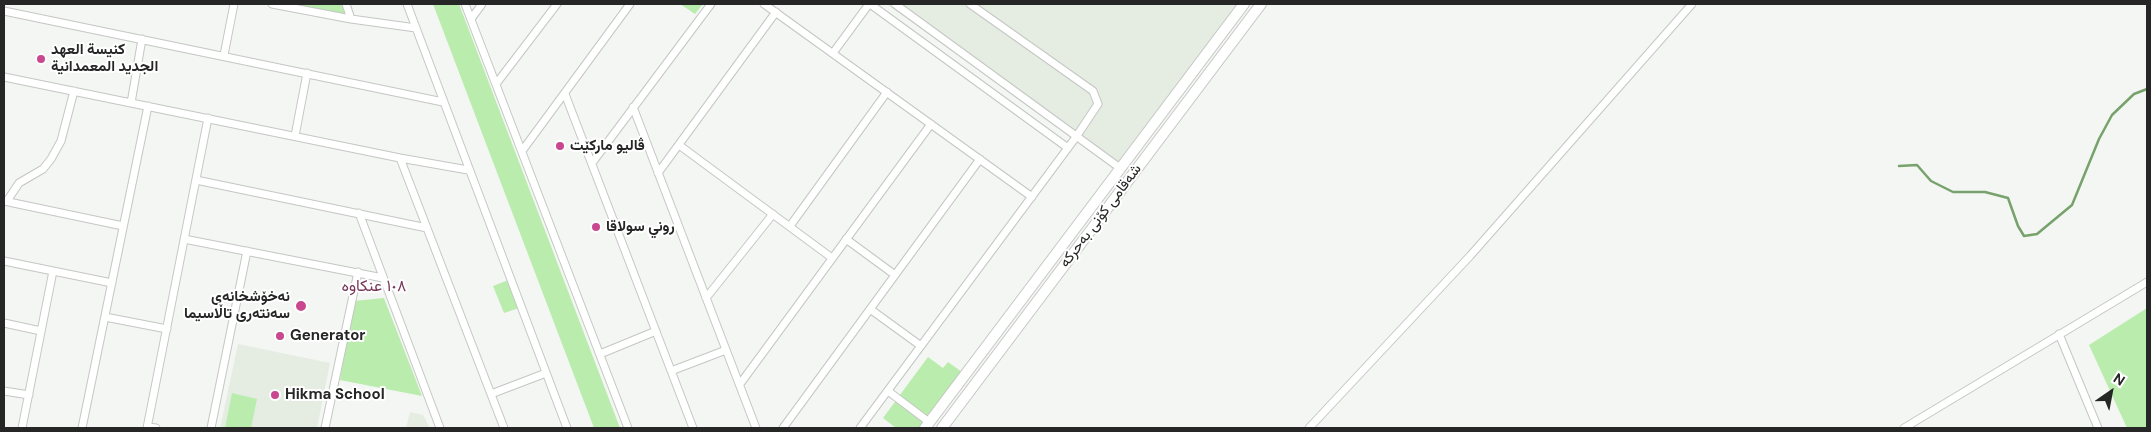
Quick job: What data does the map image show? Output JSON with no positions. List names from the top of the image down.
{
  "streets": {
    "street": ["شەقامی کۆنی بەحرکە"]
  },
  "districts": ["١٠٨ عنکاوە"],
  "places": [
    "كنيسة العهد الجديد المعمدانية",
    "ڤالیو مارکێت",
    "روني سولاقا",
    "نەخۆشخانەی سەنتەری تاڵاسیما",
    "Generator",
    "Hikma School"
  ],
  "north": "top right"
}
